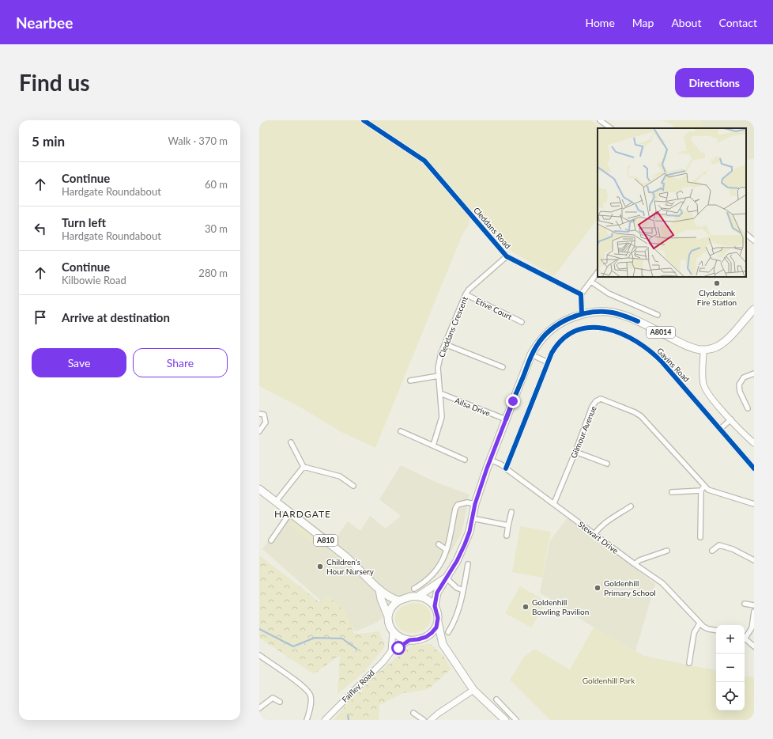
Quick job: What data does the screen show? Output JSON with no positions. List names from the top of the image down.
{
  "streets": {
    "main road": ["A8014", "A810"],
    "street": [
      "Cleddans Road",
      "Etive Court",
      "Cleddans Crescent",
      "Gavins Road",
      "Ailsa Drive",
      "Gilmour Avenue",
      "Stewart Drive",
      "Faifley Road"
    ]
  },
  "crossings": [
    ["Cleddans Road", "Cleddans Crescent"],
    ["Etive Court", "Cleddans Crescent"],
    ["Cleddans Crescent", "Ailsa Drive"],
    ["A8014", "Ailsa Drive"],
    ["A8014", "Stewart Drive"],
    ["A8014", "A810"],
    ["A8014", "Faifley Road"],
    ["Gavins Road", "Stewart Drive"],
    ["Gilmour Avenue", "Stewart Drive"],
    ["A810", "Faifley Road"]
  ],
  "districts": ["HARDGATE"],
  "parks": ["Goldenhill Park"],
  "places": [
    "Clydebank Fire Station",
    "Children’s Hour Nursery",
    "Goldenhill Primary School",
    "Goldenhill Bowling Pavilion"
  ],
  "page": {
    "header": "Nearbee",
    "nav": [
      "Home",
      "Map",
      "About",
      "Contact"
    ],
    "buttons": [
      "Directions",
      ["Save", "Share"]
    ],
    "title": "Find us",
    "heading": ["5 min", "Walk · 370 m"],
    "list": [
      ["Continue", "Hardgate Roundabout", "60 m"],
      ["Turn left", "Hardgate Roundabout", "30 m"],
      ["Continue", "Kilbowie Road", "280 m"],
      "Arrive at destination"
    ],
    "map_buttons": ["+", "−"]
  }
}
